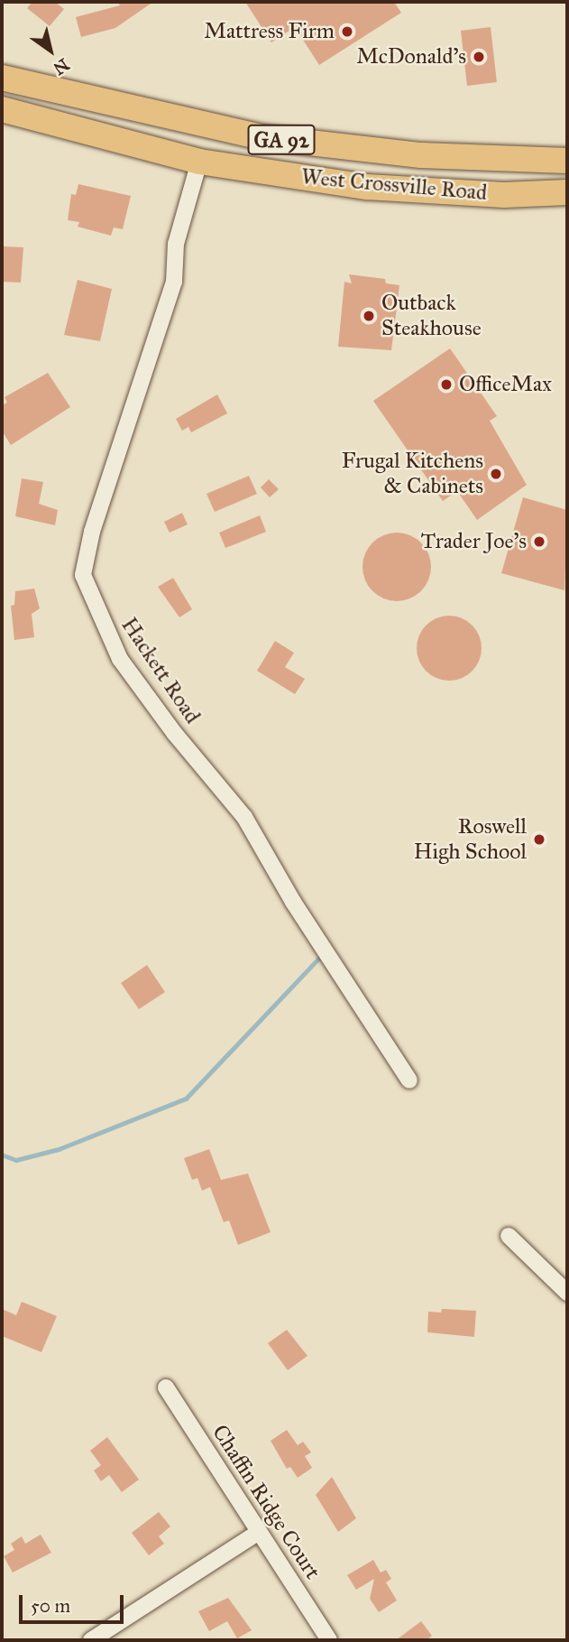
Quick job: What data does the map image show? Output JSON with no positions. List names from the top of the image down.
{
  "streets": {
    "main road": ["GA 92", "West Crossville Road"],
    "street": ["Hackett Road", "Chaffin Ridge Court"]
  },
  "crossings": [
    ["West Crossville Road", "Hackett Road"]
  ],
  "places": [
    "Mattress Firm",
    "McDonald's",
    "Outback Steakhouse",
    "OfficeMax",
    "Frugal Kitchens & Cabinets",
    "Trader Joe's",
    "Roswell High School"
  ],
  "scale_bar": "50 m",
  "north": "bottom right"
}
